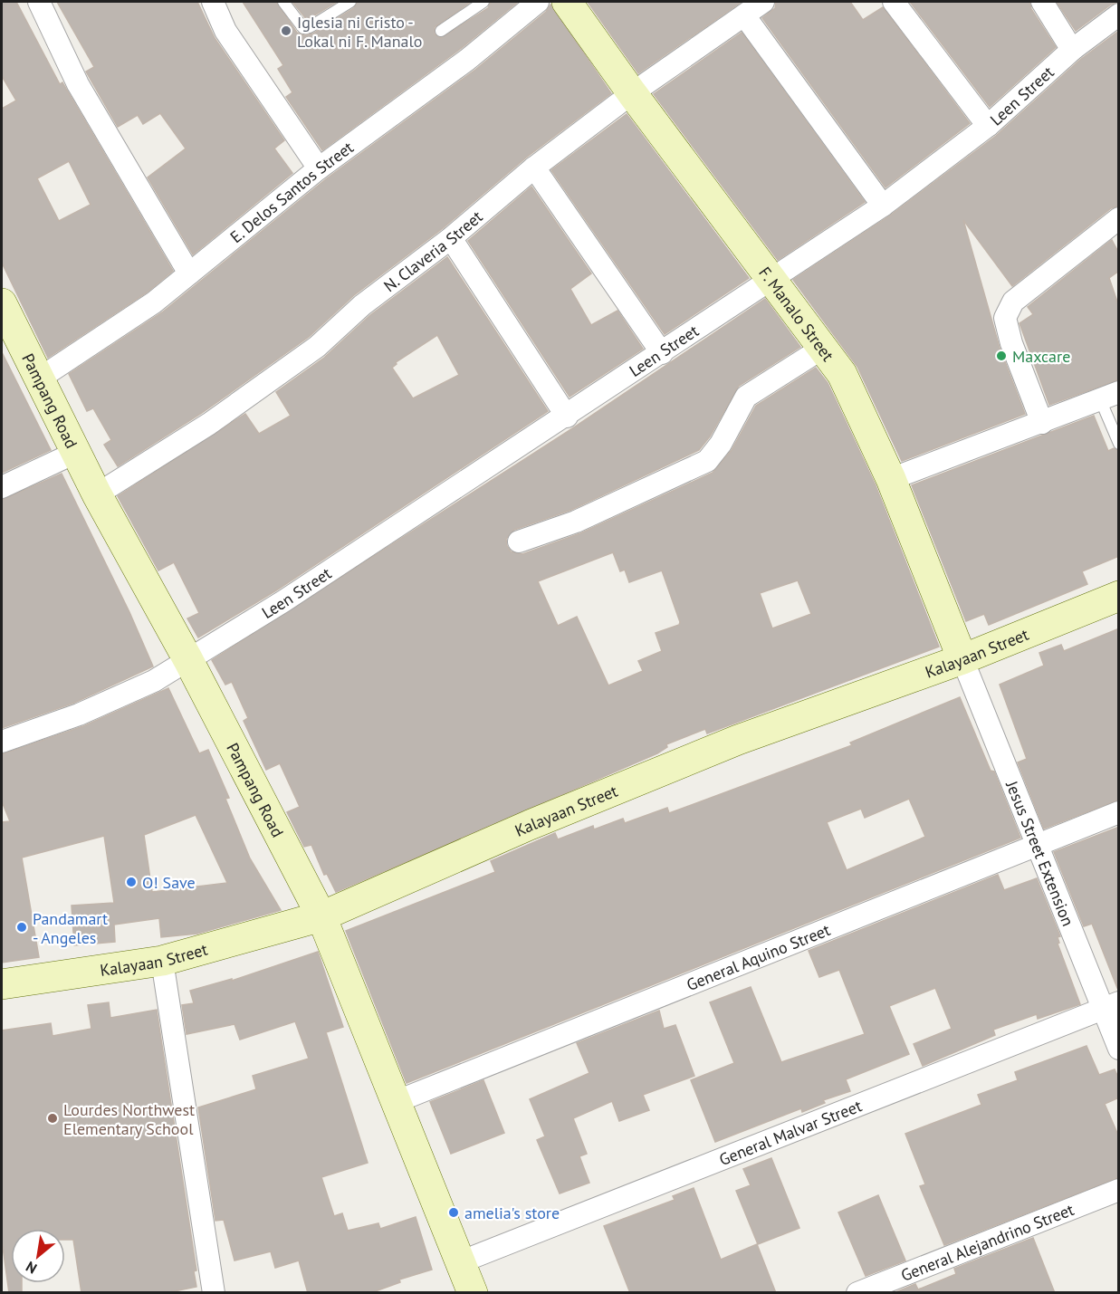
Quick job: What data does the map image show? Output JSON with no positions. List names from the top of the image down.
{
  "streets": {
    "street": [
      "Leen Street",
      "E. Delos Santos Street",
      "N. Claveria Street",
      "F. Manalo Street",
      "Pampang Road",
      "Kalayaan Street",
      "Jesus Street Extension",
      "General Aquino Street",
      "General Malvar Street",
      "General Alejandrino Street"
    ]
  },
  "crossings": [
    ["Leen Street", "F. Manalo Street"],
    ["Leen Street", "Pampang Road"],
    ["E. Delos Santos Street", "Pampang Road"],
    ["N. Claveria Street", "F. Manalo Street"],
    ["N. Claveria Street", "Pampang Road"],
    ["F. Manalo Street", "Kalayaan Street"],
    ["F. Manalo Street", "Jesus Street Extension"],
    ["Pampang Road", "Kalayaan Street"],
    ["Pampang Road", "General Aquino Street"],
    ["Pampang Road", "General Malvar Street"],
    ["Kalayaan Street", "Jesus Street Extension"],
    ["Jesus Street Extension", "General Aquino Street"],
    ["Jesus Street Extension", "General Malvar Street"]
  ],
  "places": [
    "Iglesia ni Cristo - Lokal ni F. Manalo",
    "Maxcare",
    "O! Save",
    "Pandamart - Angeles",
    "Lourdes Northwest Elementary School",
    "amelia's store"
  ],
  "north": "bottom left"
}
